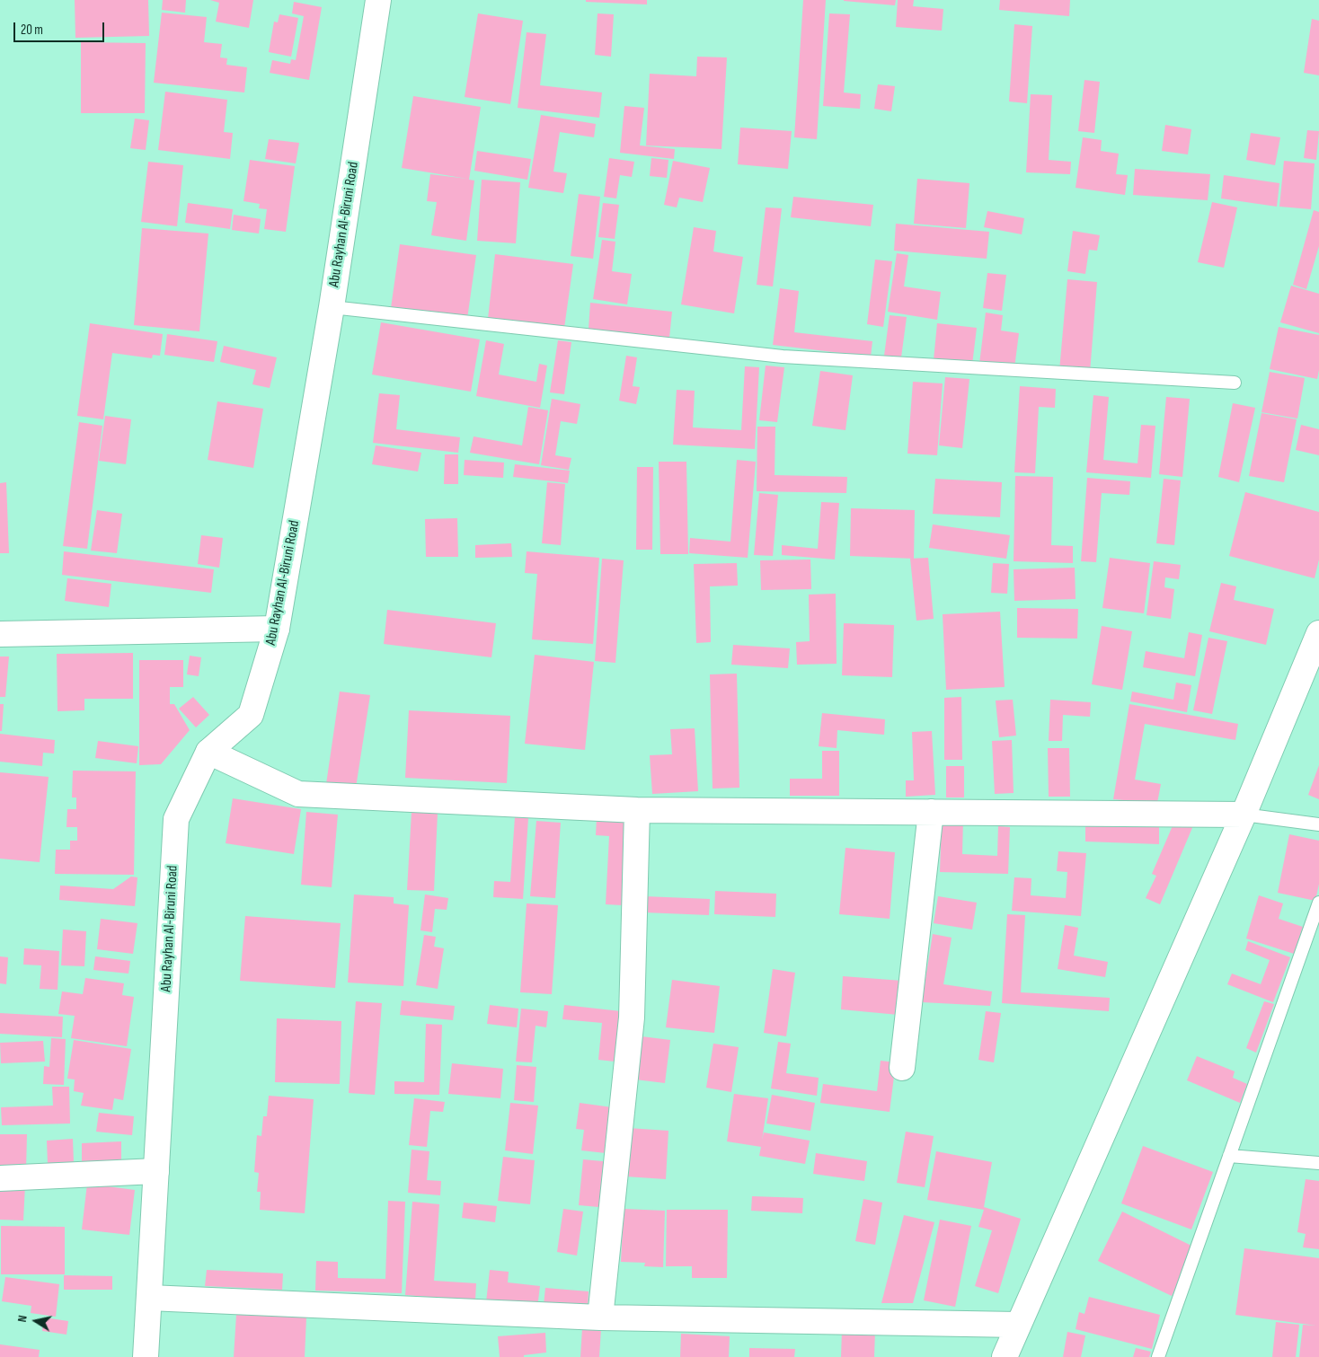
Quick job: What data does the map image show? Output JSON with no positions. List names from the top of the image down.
{
  "streets": {
    "street": ["Abu Rayhan Al-Biruni Road"]
  },
  "scale_bar": "20 m",
  "north": "left"
}
